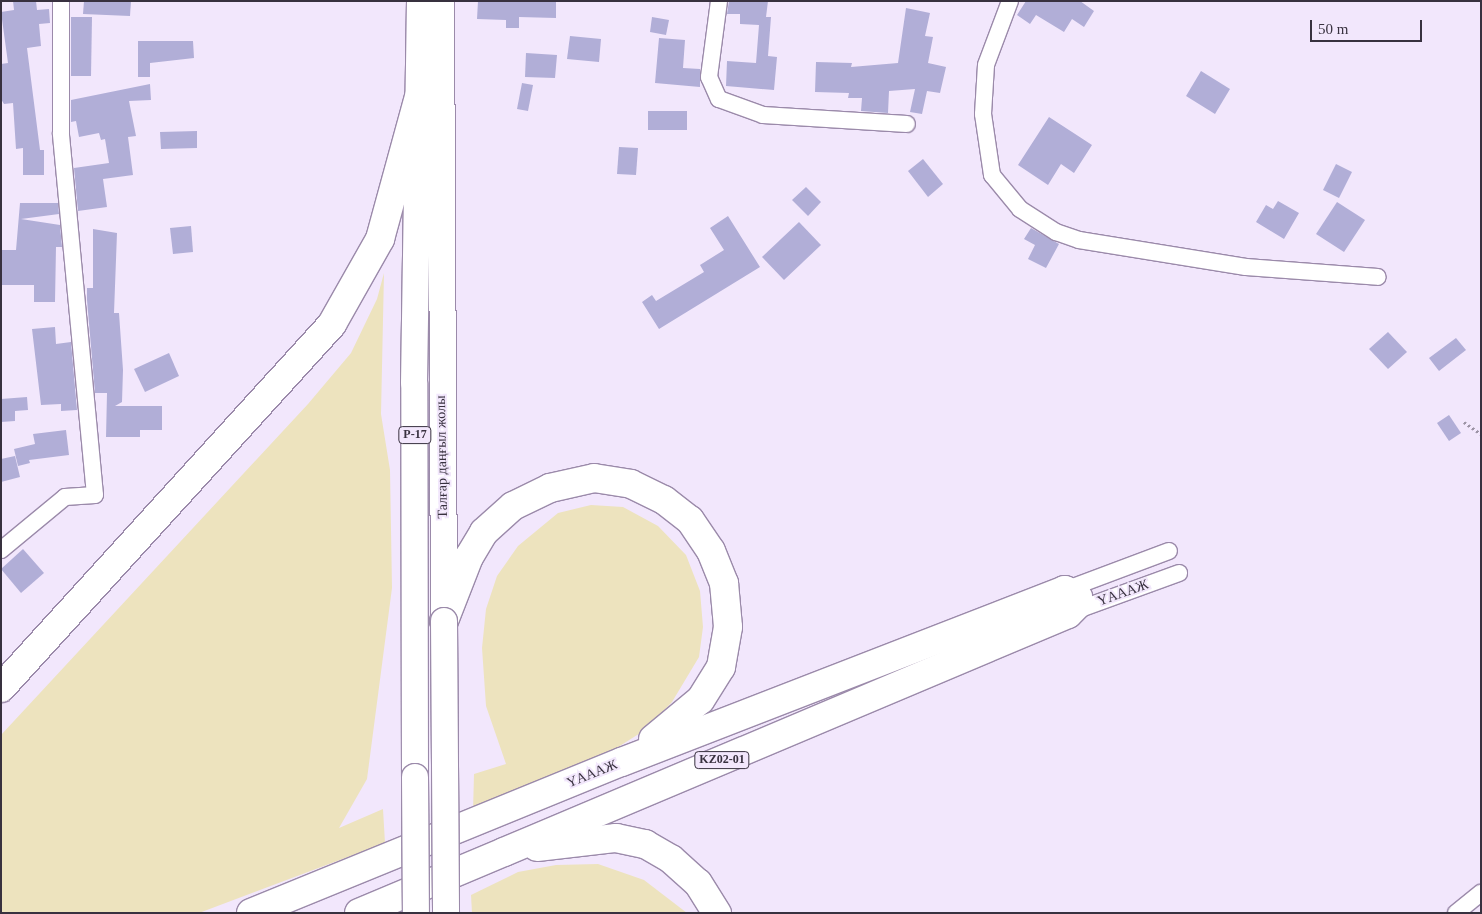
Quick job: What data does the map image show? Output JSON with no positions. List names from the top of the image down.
{
  "streets": {
    "highway": ["ҮАААЖ", "KZ02-01"],
    "main road": ["P-17", "Талғар даңғыл жолы"]
  },
  "crossings": [
    ["ҮАААЖ", "KZ02-01"]
  ],
  "scale_bar": "50 m"
}
